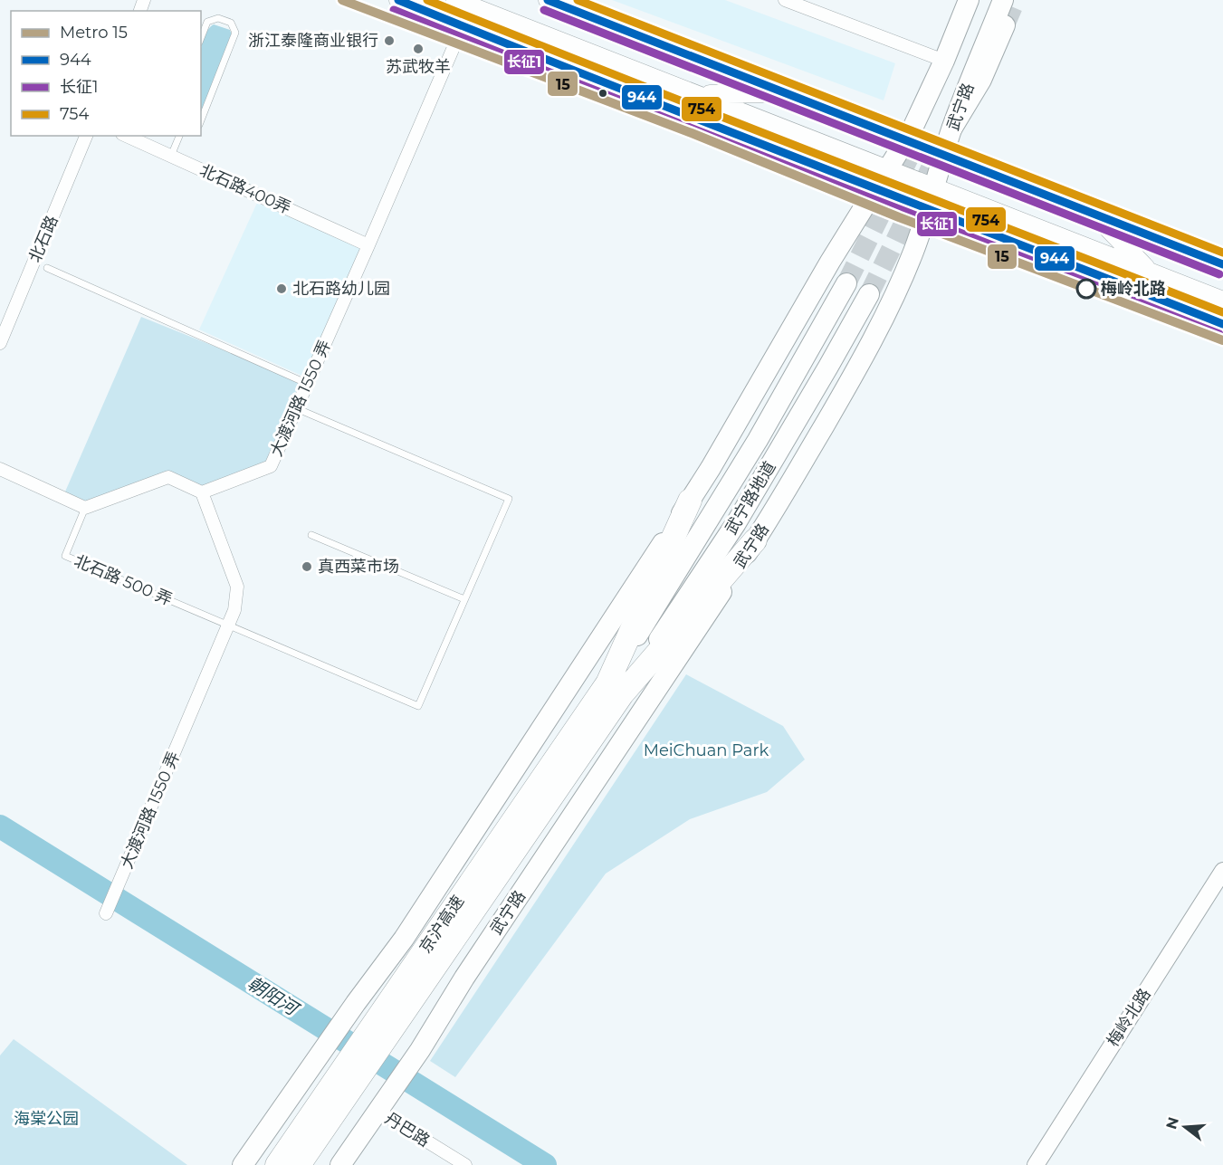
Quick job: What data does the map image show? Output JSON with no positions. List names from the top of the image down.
{
  "streets": {
    "highway": ["京沪高速"],
    "main road": ["武宁路", "武宁路地道"],
    "street": [
      "北石路400弄",
      "北石路",
      "大渡河路 1550 弄",
      "梅岭北路",
      "丹巴路"
    ],
    "lane": ["北石路 500 弄"]
  },
  "crossings": [
    ["北石路400弄", "大渡河路 1550 弄"],
    ["大渡河路 1550 弄", "北石路 500 弄"],
    ["武宁路地道", "京沪高速"]
  ],
  "water": ["朝阳河"],
  "parks": ["MeiChuan Park", "海棠公园"],
  "places": [
    "浙江泰隆商业银行",
    "苏武牧羊",
    "北石路幼儿园",
    "梅岭北路",
    "真西菜市场"
  ],
  "lines": [
    "metro line 15",
    "transit line 944",
    "transit line 754",
    "transit line 长征1"
  ],
  "legend": [
    "Metro 15",
    "944",
    "长征1",
    "754"
  ],
  "north": "left"
}
